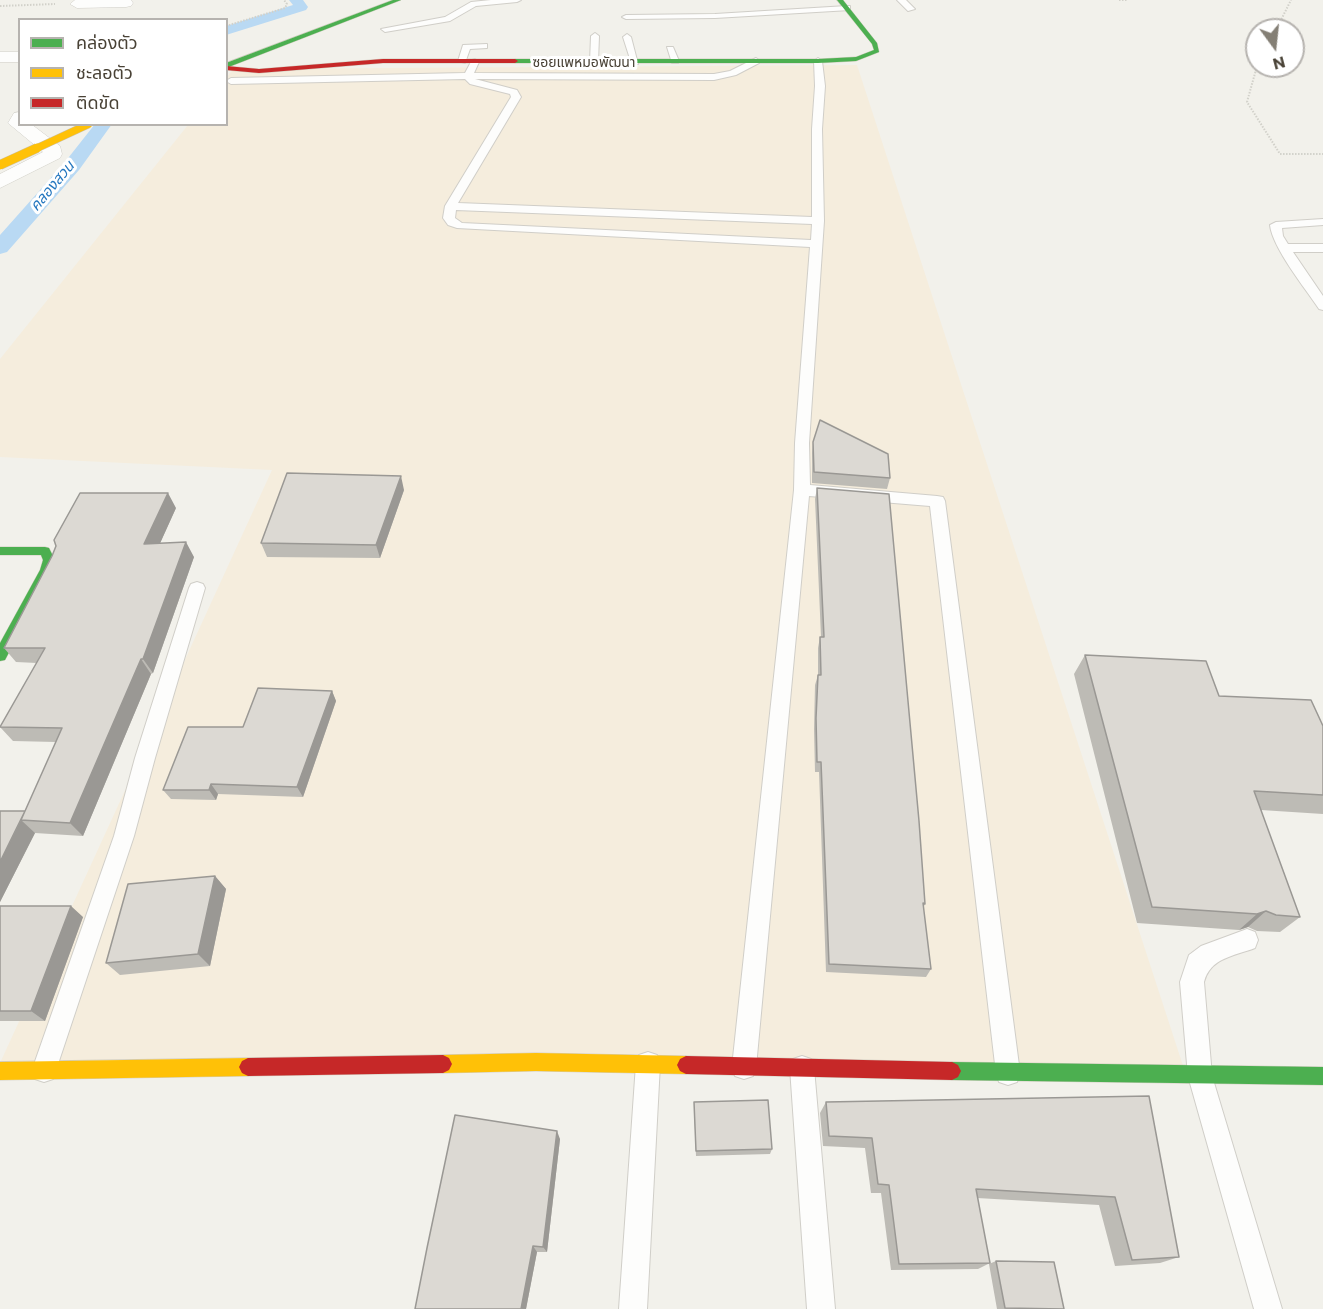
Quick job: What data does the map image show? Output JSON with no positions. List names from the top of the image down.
{
  "streets": {
    "main road": ["ซอยแพหมอพัฒนา"]
  },
  "water": ["คลองสวน"],
  "legend": ["คล่องตัว", "ชะลอตัว", "ติดขัด"],
  "north": "bottom"
}
